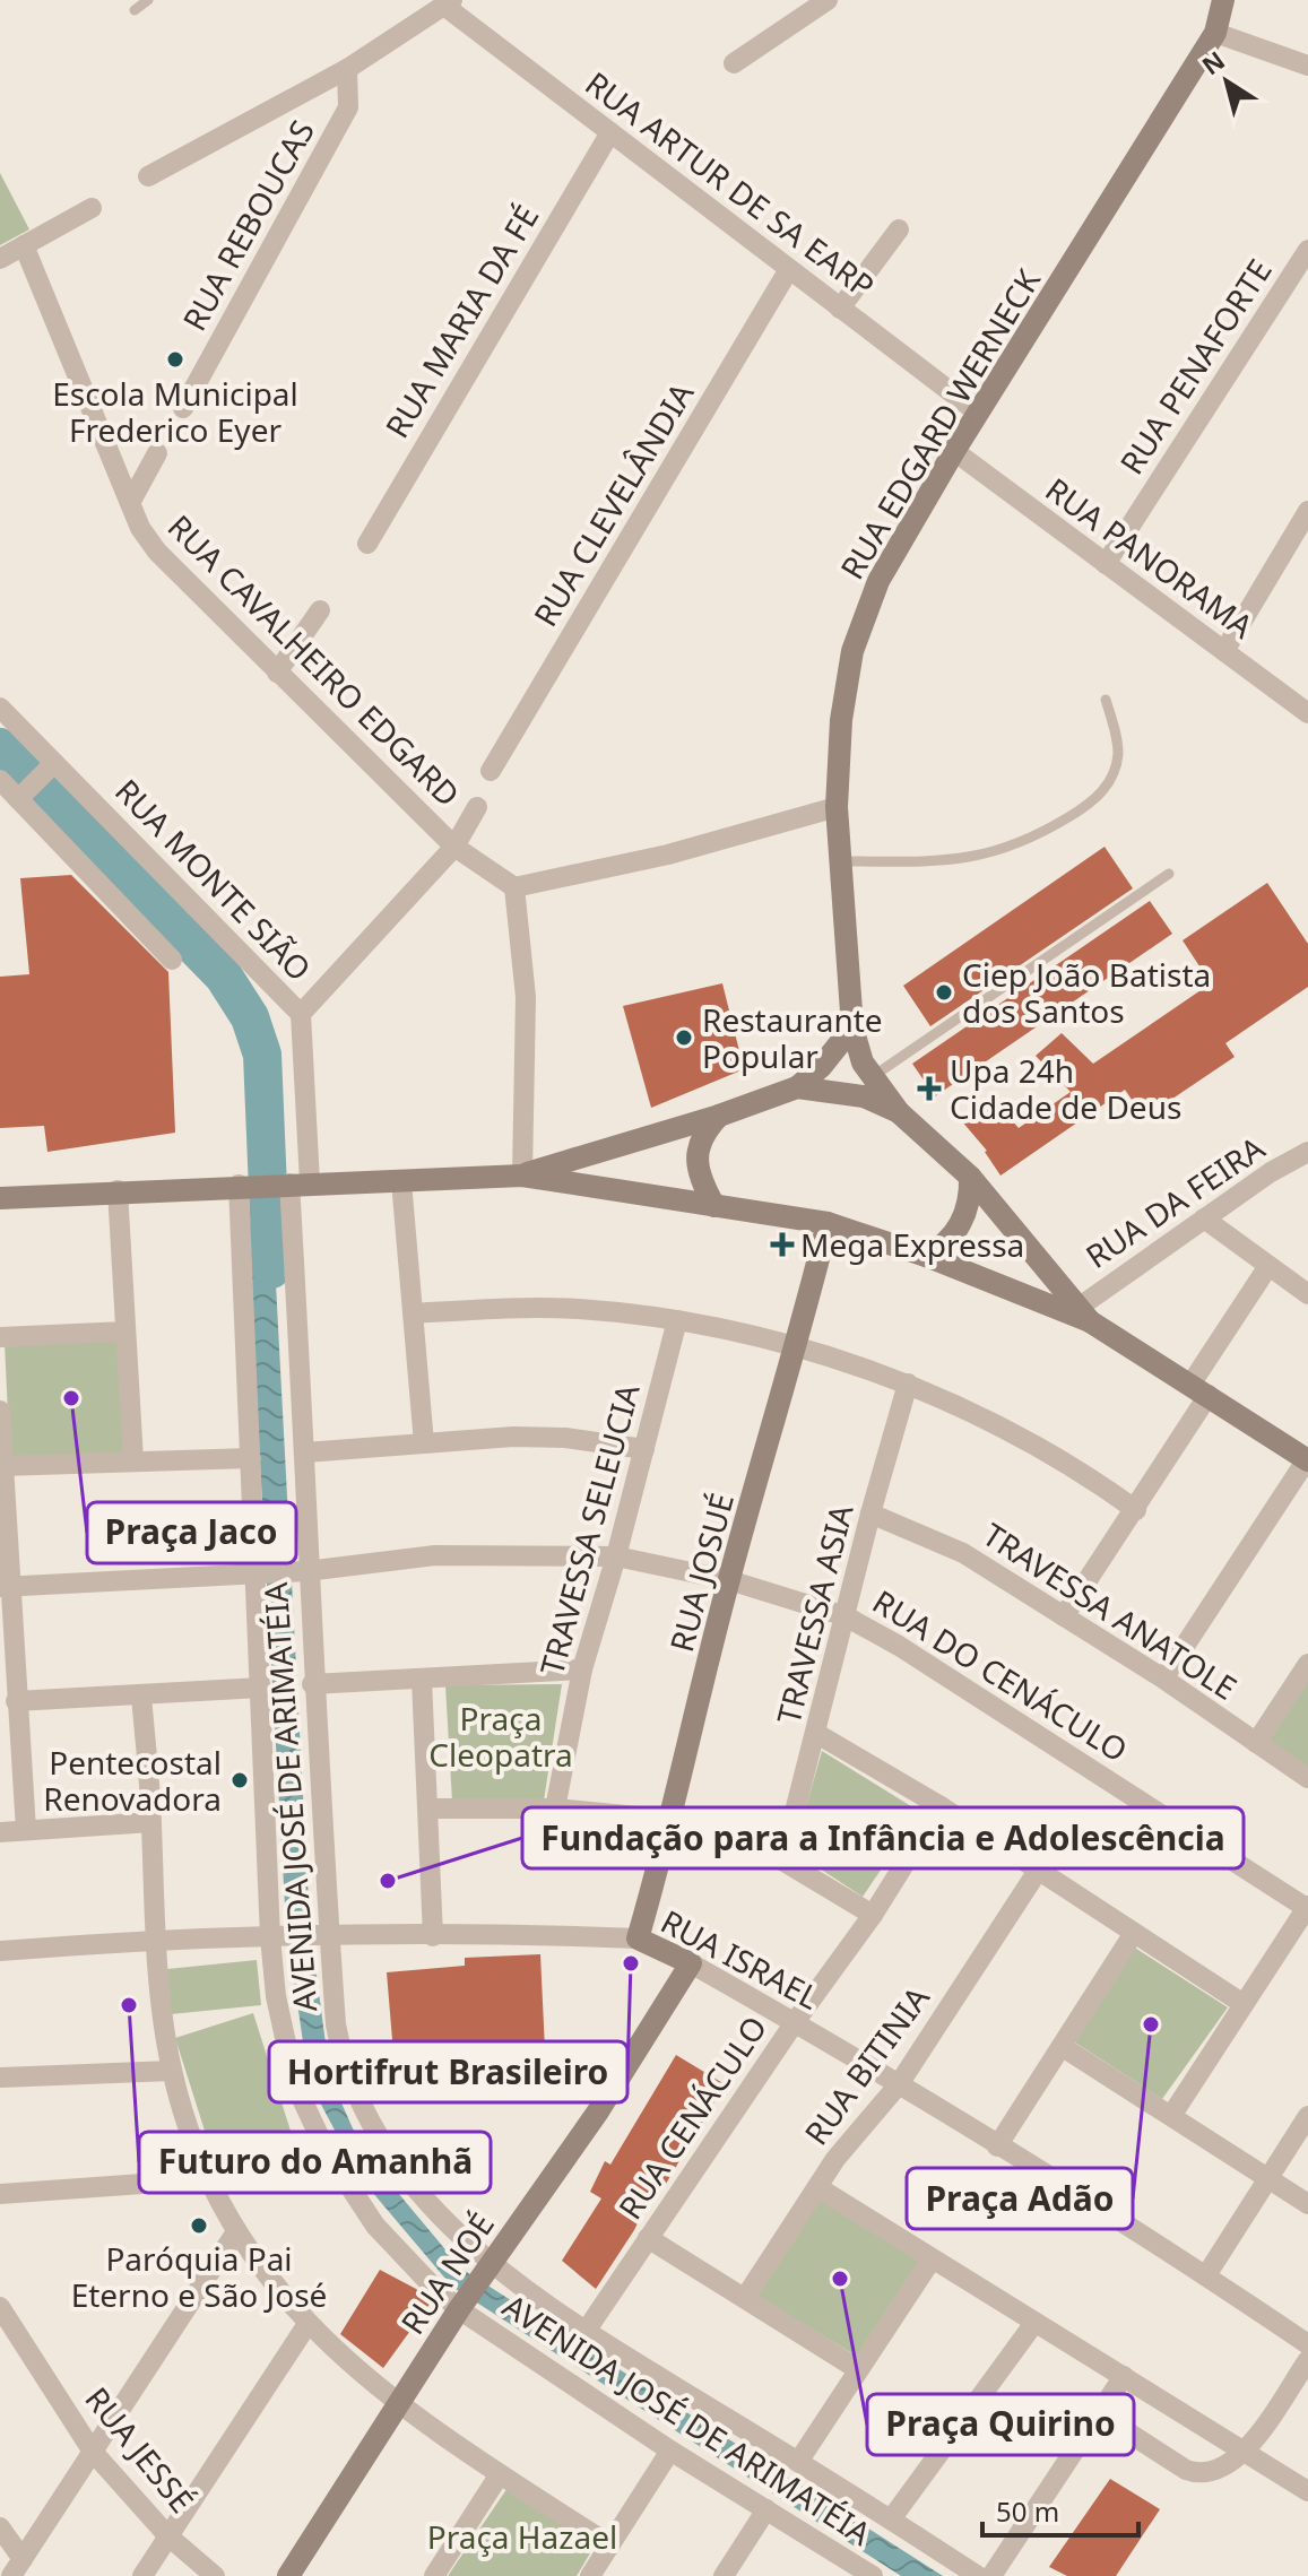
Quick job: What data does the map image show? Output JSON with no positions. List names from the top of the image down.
{
  "streets": {
    "street": [
      "RUA ARTUR DE SA EARP",
      "RUA REBOUCAS",
      "RUA MARIA DA FÉ",
      "RUA PENAFORTE",
      "RUA EDGARD WERNECK",
      "RUA CLEVELÂNDIA",
      "RUA PANORAMA",
      "RUA CAVALHEIRO EDGARD",
      "RUA MONTE SIÃO",
      "RUA DA FEIRA",
      "TRAVESSA SELEUCIA",
      "RUA JOSUÉ",
      "TRAVESSA ANATOLE",
      "TRAVESSA ASIA",
      "RUA DO CENÁCULO",
      "AVENIDA JOSÉ DE ARIMATÉIA",
      "RUA ISRAEL",
      "RUA BITINIA",
      "RUA CENÁCULO",
      "RUA NOÉ",
      "RUA JESSÉ"
    ]
  },
  "crossings": [
    ["RUA ARTUR DE SA EARP", "RUA MARIA DA FÉ"],
    ["RUA ARTUR DE SA EARP", "RUA EDGARD WERNECK"],
    ["RUA ARTUR DE SA EARP", "RUA CLEVELÂNDIA"],
    ["RUA PENAFORTE", "RUA PANORAMA"],
    ["RUA EDGARD WERNECK", "RUA PANORAMA"],
    ["RUA MONTE SIÃO", "AVENIDA JOSÉ DE ARIMATÉIA"],
    ["TRAVESSA SELEUCIA", "RUA DO CENÁCULO"],
    ["RUA JOSUÉ", "RUA DO CENÁCULO"],
    ["RUA JOSUÉ", "RUA ISRAEL"],
    ["TRAVESSA ANATOLE", "TRAVESSA ASIA"],
    ["TRAVESSA ASIA", "RUA DO CENÁCULO"],
    ["RUA DO CENÁCULO", "AVENIDA JOSÉ DE ARIMATÉIA"],
    ["AVENIDA JOSÉ DE ARIMATÉIA", "RUA ISRAEL"],
    ["AVENIDA JOSÉ DE ARIMATÉIA", "RUA CENÁCULO"],
    ["AVENIDA JOSÉ DE ARIMATÉIA", "RUA NOÉ"],
    ["RUA ISRAEL", "RUA BITINIA"],
    ["RUA ISRAEL", "RUA CENÁCULO"],
    ["RUA ISRAEL", "RUA NOÉ"]
  ],
  "parks": ["Praça Cleopatra", "Praça Hazael"],
  "places": {
    "other": [
      "Escola Municipal Frederico Eyer",
      "Ciep João Batista dos Santos",
      "Restaurante Popular",
      "Praça Jaco",
      "Pentecostal Renovadora",
      "Fundação para a Infância e Adolescência",
      "Hortifrut Brasileiro",
      "Futuro do Amanhã",
      "Praça Adão",
      "Paróquia Pai Eterno e São José",
      "Praça Quirino"
    ],
    "health": ["Upa 24h Cidade de Deus", "Mega Expressa"]
  },
  "scale_bar": "50 m",
  "north": "top left"
}
